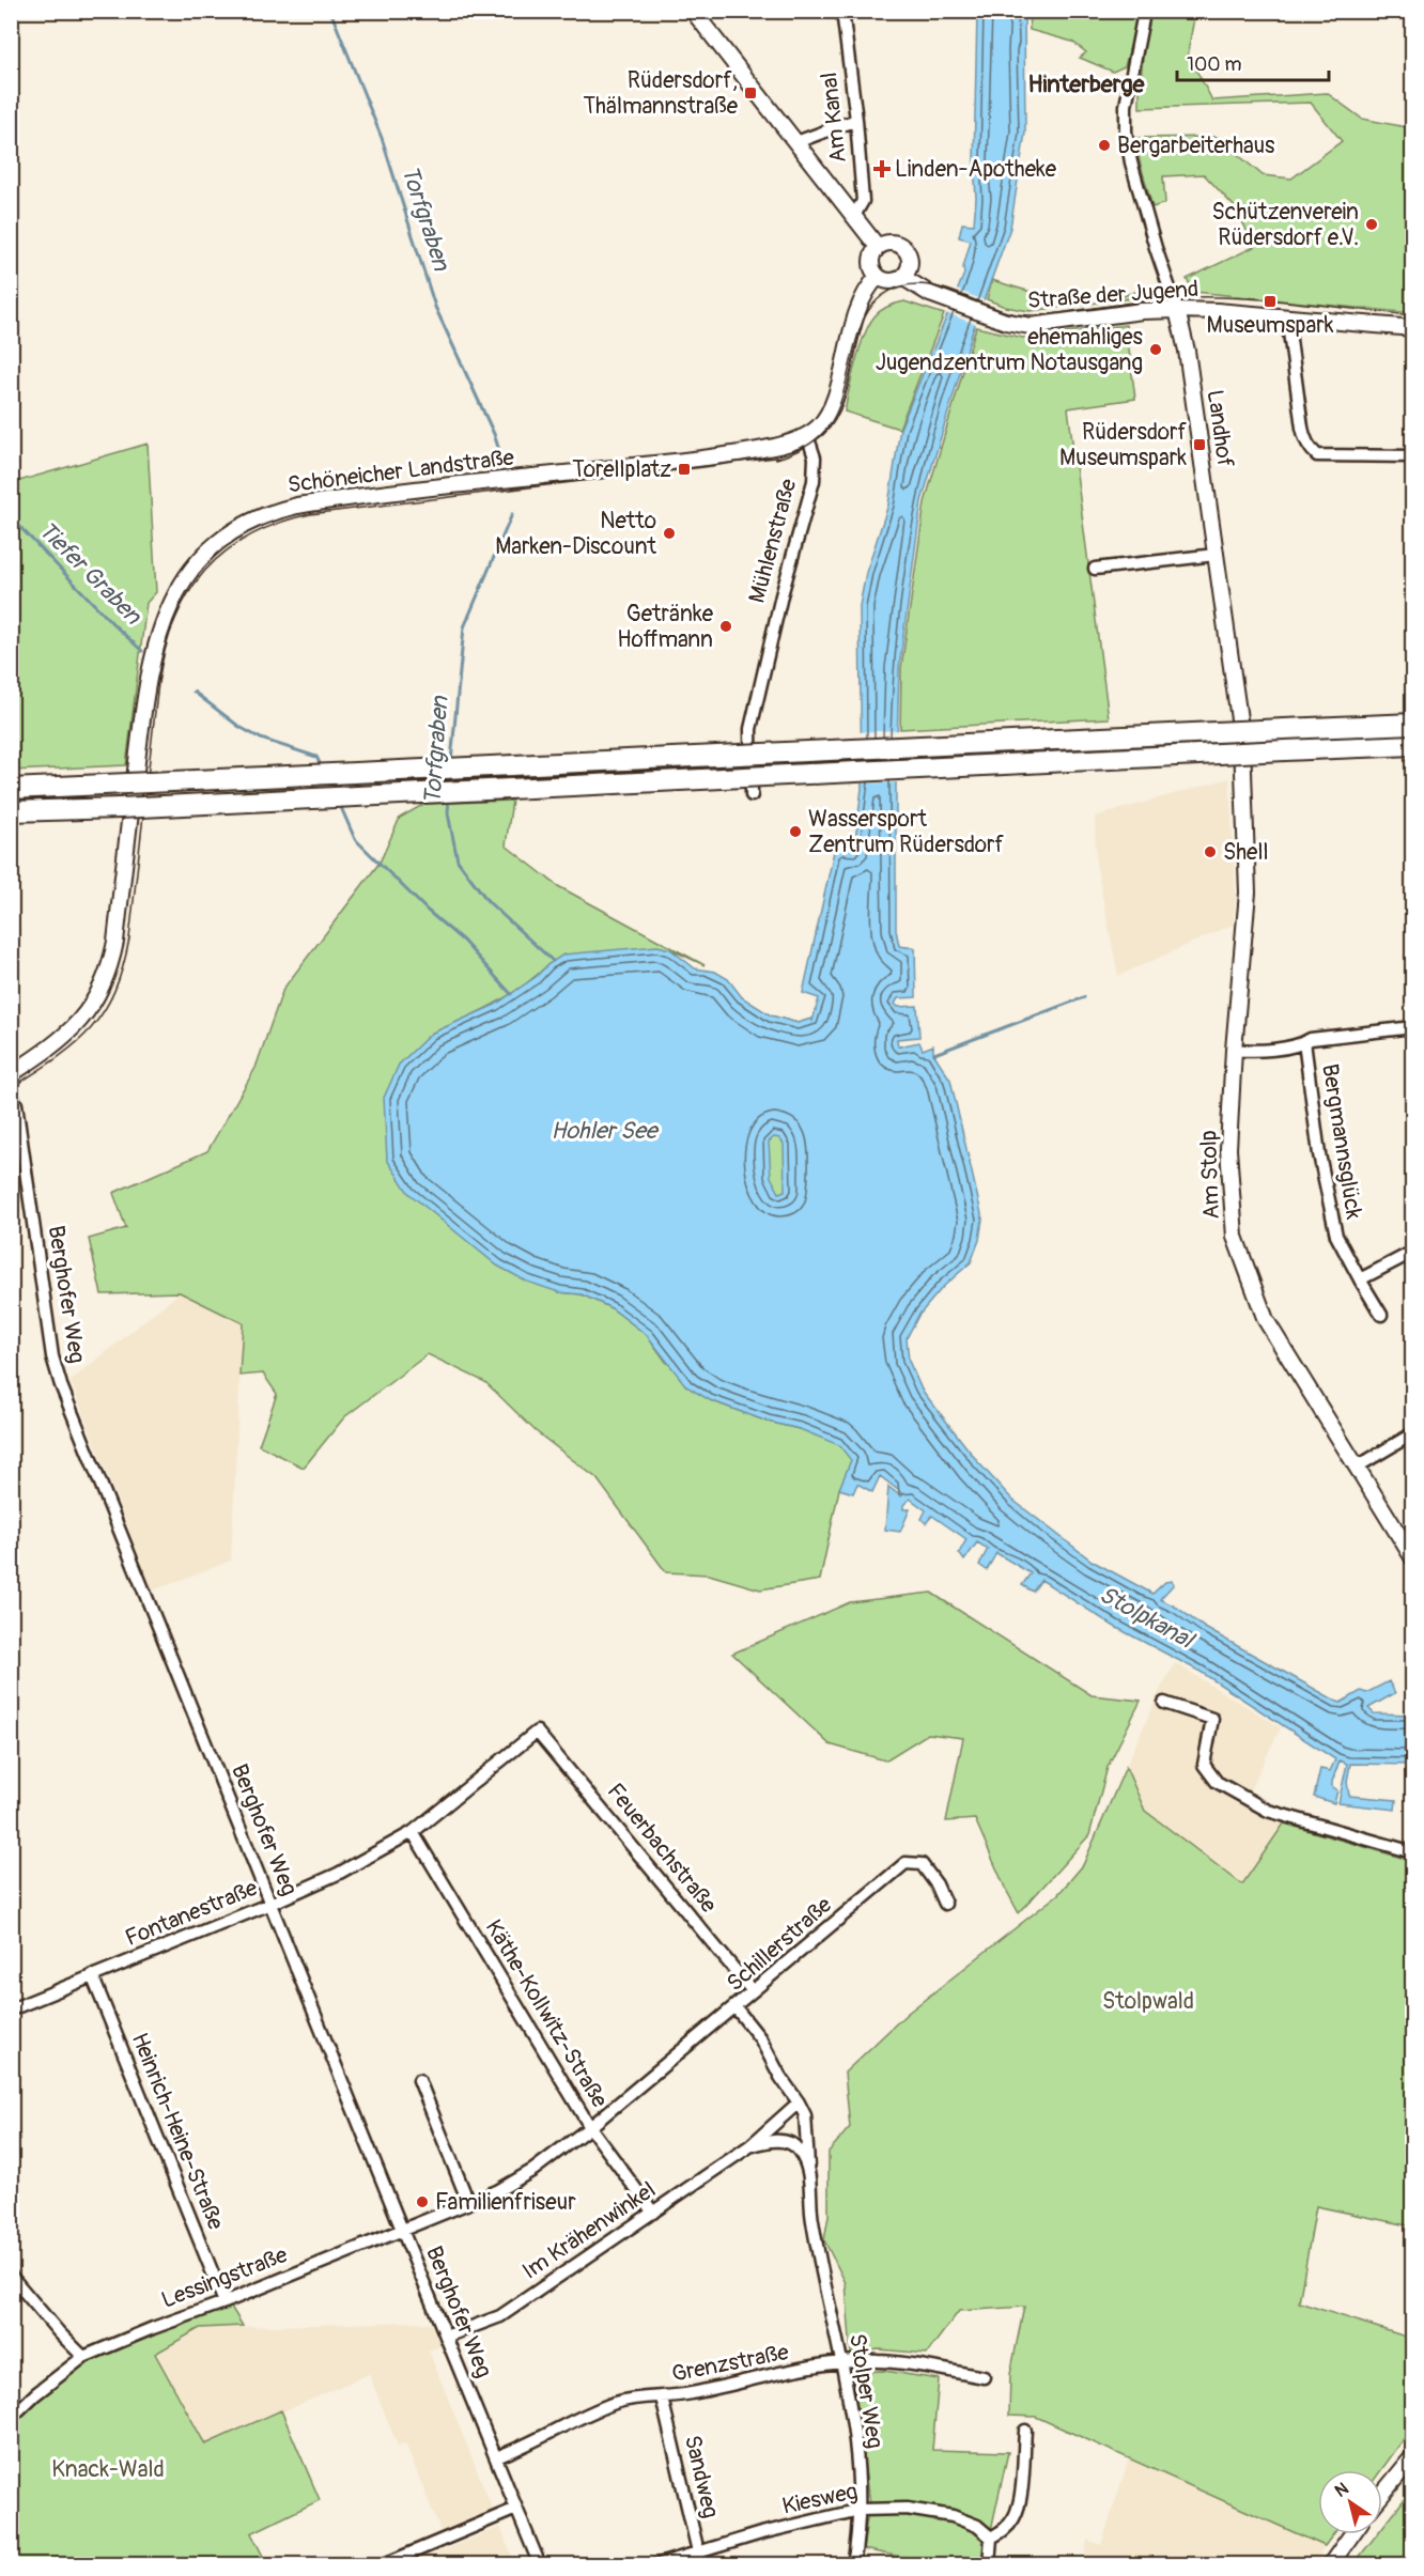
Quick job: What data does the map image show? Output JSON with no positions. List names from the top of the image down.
{
  "streets": {
    "main road": [
      "Straße der Jugend",
      "Landhof",
      "Schöneicher Landstraße",
      "Am Stolp"
    ],
    "street": [
      "Am Kanal",
      "Mühlenstraße",
      "Bergmannsglück",
      "Berghofer Weg",
      "Feuerbachstraße",
      "Fontanestraße",
      "Schillerstraße",
      "Käthe-Kollwitz-Straße",
      "Heinrich-Heine-Straße",
      "Im Krähenwinkel",
      "Lessingstraße",
      "Grenzstraße",
      "Stolper Weg",
      "Sandweg",
      "Kiesweg"
    ]
  },
  "crossings": [
    ["Straße der Jugend", "Landhof"],
    ["Landhof", "Am Stolp"],
    ["Schöneicher Landstraße", "Mühlenstraße"],
    ["Bergmannsglück", "Am Stolp"],
    ["Berghofer Weg", "Fontanestraße"],
    ["Berghofer Weg", "Im Krähenwinkel"],
    ["Berghofer Weg", "Lessingstraße"],
    ["Berghofer Weg", "Grenzstraße"],
    ["Feuerbachstraße", "Fontanestraße"],
    ["Feuerbachstraße", "Schillerstraße"],
    ["Fontanestraße", "Käthe-Kollwitz-Straße"],
    ["Fontanestraße", "Heinrich-Heine-Straße"],
    ["Schillerstraße", "Im Krähenwinkel"],
    ["Schillerstraße", "Lessingstraße"],
    ["Käthe-Kollwitz-Straße", "Im Krähenwinkel"],
    ["Käthe-Kollwitz-Straße", "Lessingstraße"],
    ["Heinrich-Heine-Straße", "Lessingstraße"],
    ["Im Krähenwinkel", "Stolper Weg"],
    ["Grenzstraße", "Stolper Weg"],
    ["Grenzstraße", "Sandweg"],
    ["Stolper Weg", "Kiesweg"],
    ["Sandweg", "Kiesweg"]
  ],
  "districts": ["Hinterberge"],
  "water": [
    "Torfgraben",
    "Tiefer Graben",
    "Hohler See",
    "Stolpkanal"
  ],
  "parks": ["Stolpwald", "Knack-Wald"],
  "places": {
    "transit": [
      "Rüdersdorf, Thälmannstraße",
      "Museumspark",
      "Rüdersdorf Museumspark",
      "Torellplatz"
    ],
    "other": [
      "Bergarbeiterhaus",
      "Schützenverein Rüdersdorf e.V.",
      "ehemahliges Jugendzentrum Notausgang",
      "Netto Marken-Discount",
      "Getränke Hoffmann",
      "Wassersport Zentrum Rüdersdorf",
      "Shell",
      "Familienfriseur"
    ],
    "health": ["Linden-Apotheke"]
  },
  "scale_bar": "100 m",
  "north": "top left"
}
